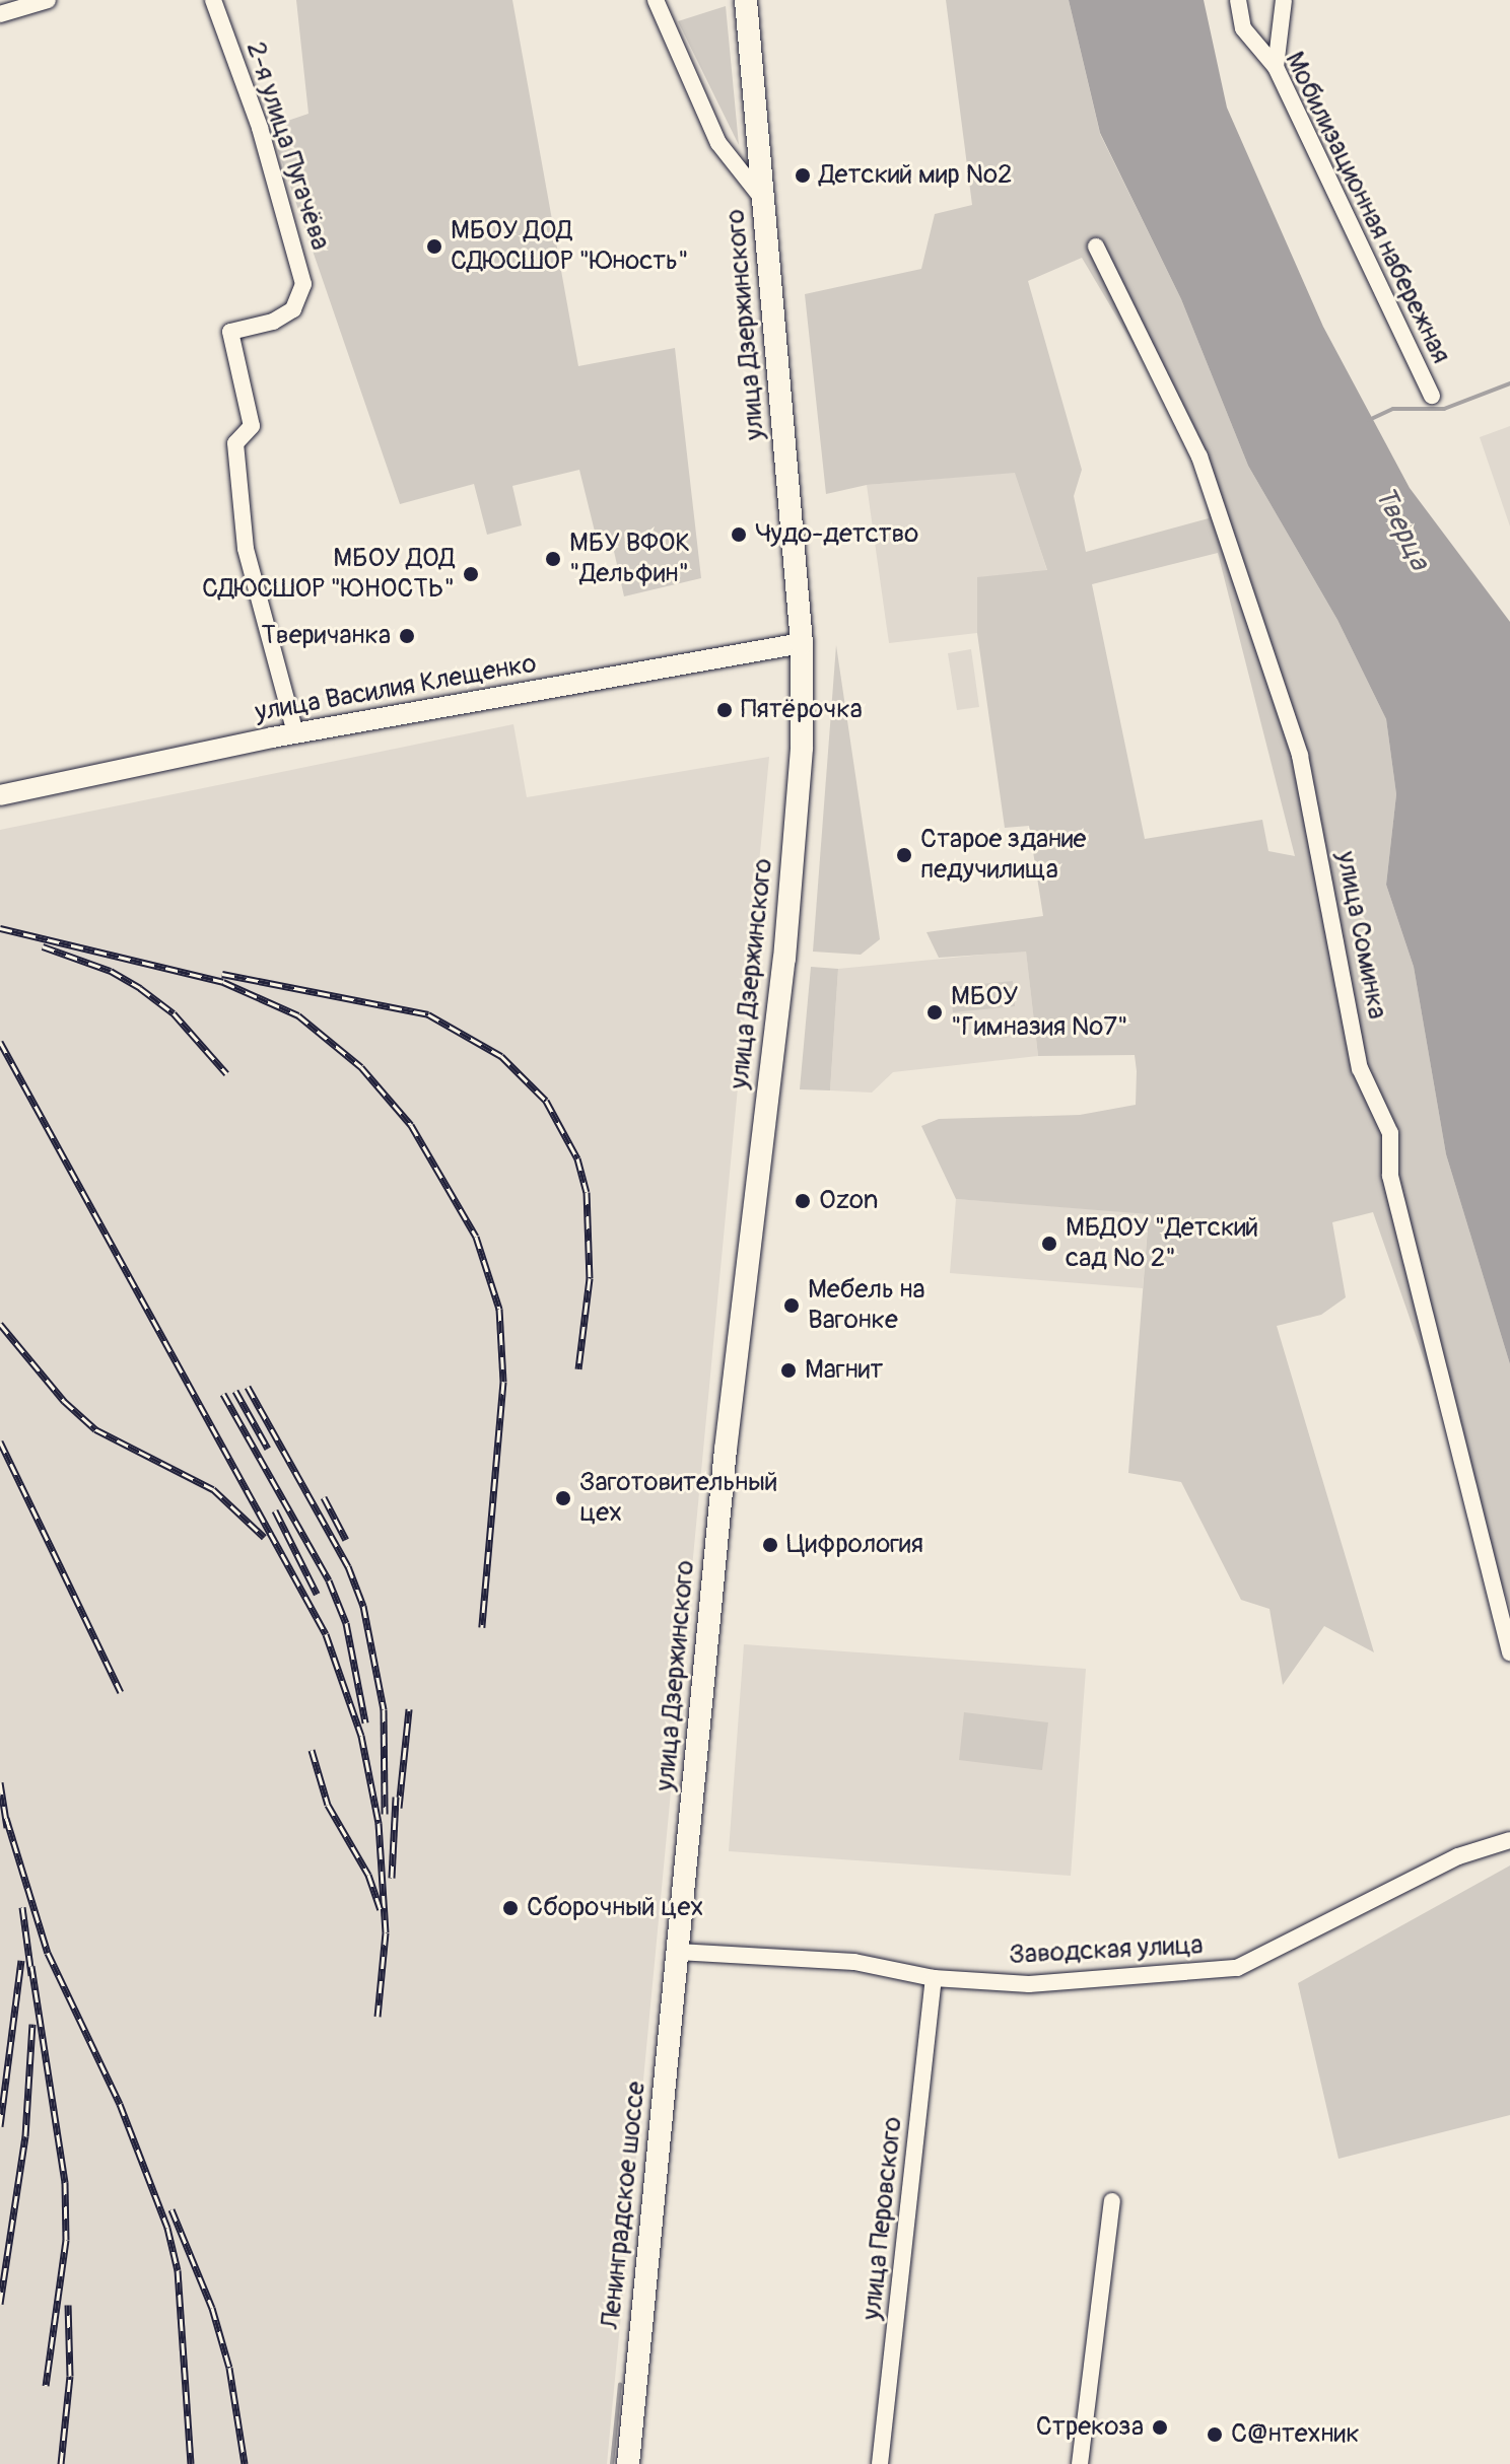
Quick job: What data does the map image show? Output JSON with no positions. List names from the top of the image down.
{
  "streets": {
    "main road": ["улица Дзержинского", "Ленинградское шоссе"],
    "street": [
      "2-я улица Пугачёва",
      "Мобилизационная набережная",
      "улица Василия Клещенко",
      "улица Соминка",
      "Заводская улица",
      "улица Перовского"
    ]
  },
  "crossings": [
    ["2-я улица Пугачёва", "улица Василия Клещенко"],
    ["улица Дзержинского", "улица Василия Клещенко"],
    ["улица Дзержинского", "Заводская улица"],
    ["улица Дзержинского", "Ленинградское шоссе"],
    ["Заводская улица", "Ленинградское шоссе"],
    ["Заводская улица", "улица Перовского"]
  ],
  "water": ["Тверца"],
  "places": [
    "Детский мир №2",
    "МБОУ ДОД СДЮСШОР \"Юность\"",
    "Чудо-детство",
    "МБУ ВФОК \"Дельфин\"",
    "МБОУ ДОД СДЮСШОР \"ЮНОСТЬ\"",
    "Тверичанка",
    "Пятёрочка",
    "Старое здание педучилища",
    "МБОУ \"Гимназия №7\"",
    "Ozon",
    "МБДОУ \"Детский сад № 2\"",
    "Мебель на Вагонке",
    "Магнит",
    "Заготовительный цех",
    "Цифрология",
    "Сборочный цех",
    "Стрекоза",
    "С@нтехник"
  ]
}
